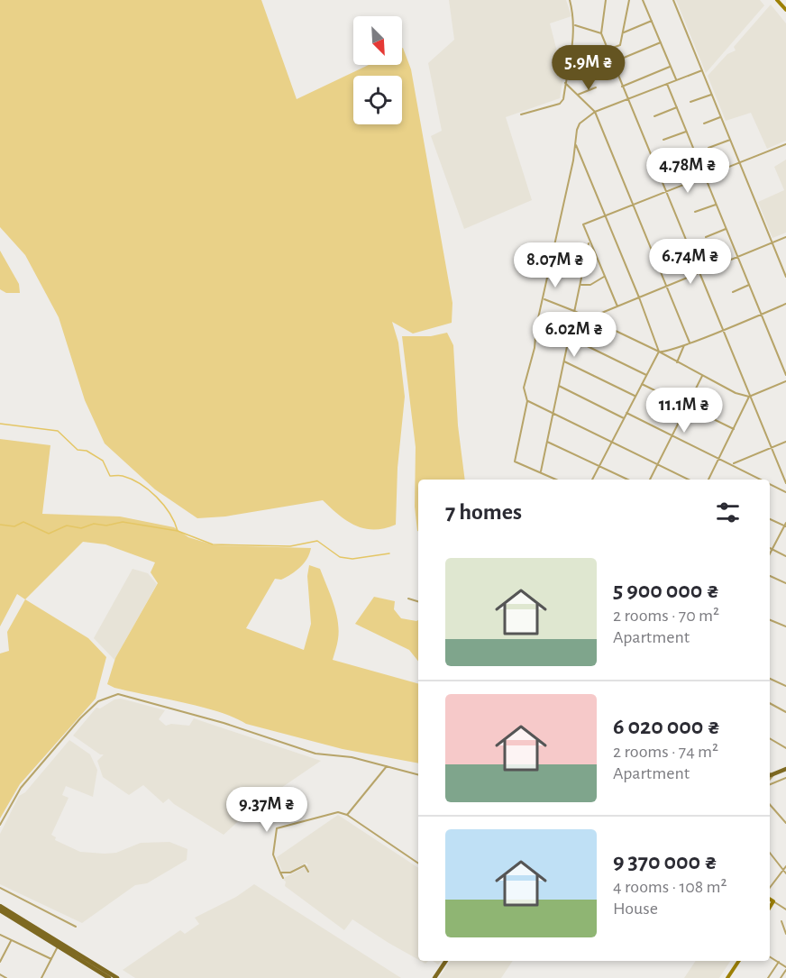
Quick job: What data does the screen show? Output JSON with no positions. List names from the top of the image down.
{
  "north": "bottom right",
  "page": {
    "price": [
      "5.9M ₴",
      "4.78M ₴",
      "6.74M ₴",
      "8.07M ₴",
      "6.02M ₴",
      "11.1M ₴",
      "9.37M ₴"
    ],
    "heading": "7 homes",
    "list": [
      {
        "name": "5 900 000 ₴",
        "note": "2 rooms · 70 m² · Apartment"
      },
      {
        "name": "6 020 000 ₴",
        "note": "2 rooms · 74 m² · Apartment"
      },
      {
        "name": "9 370 000 ₴",
        "note": "4 rooms · 108 m² · House"
      }
    ]
  }
}
